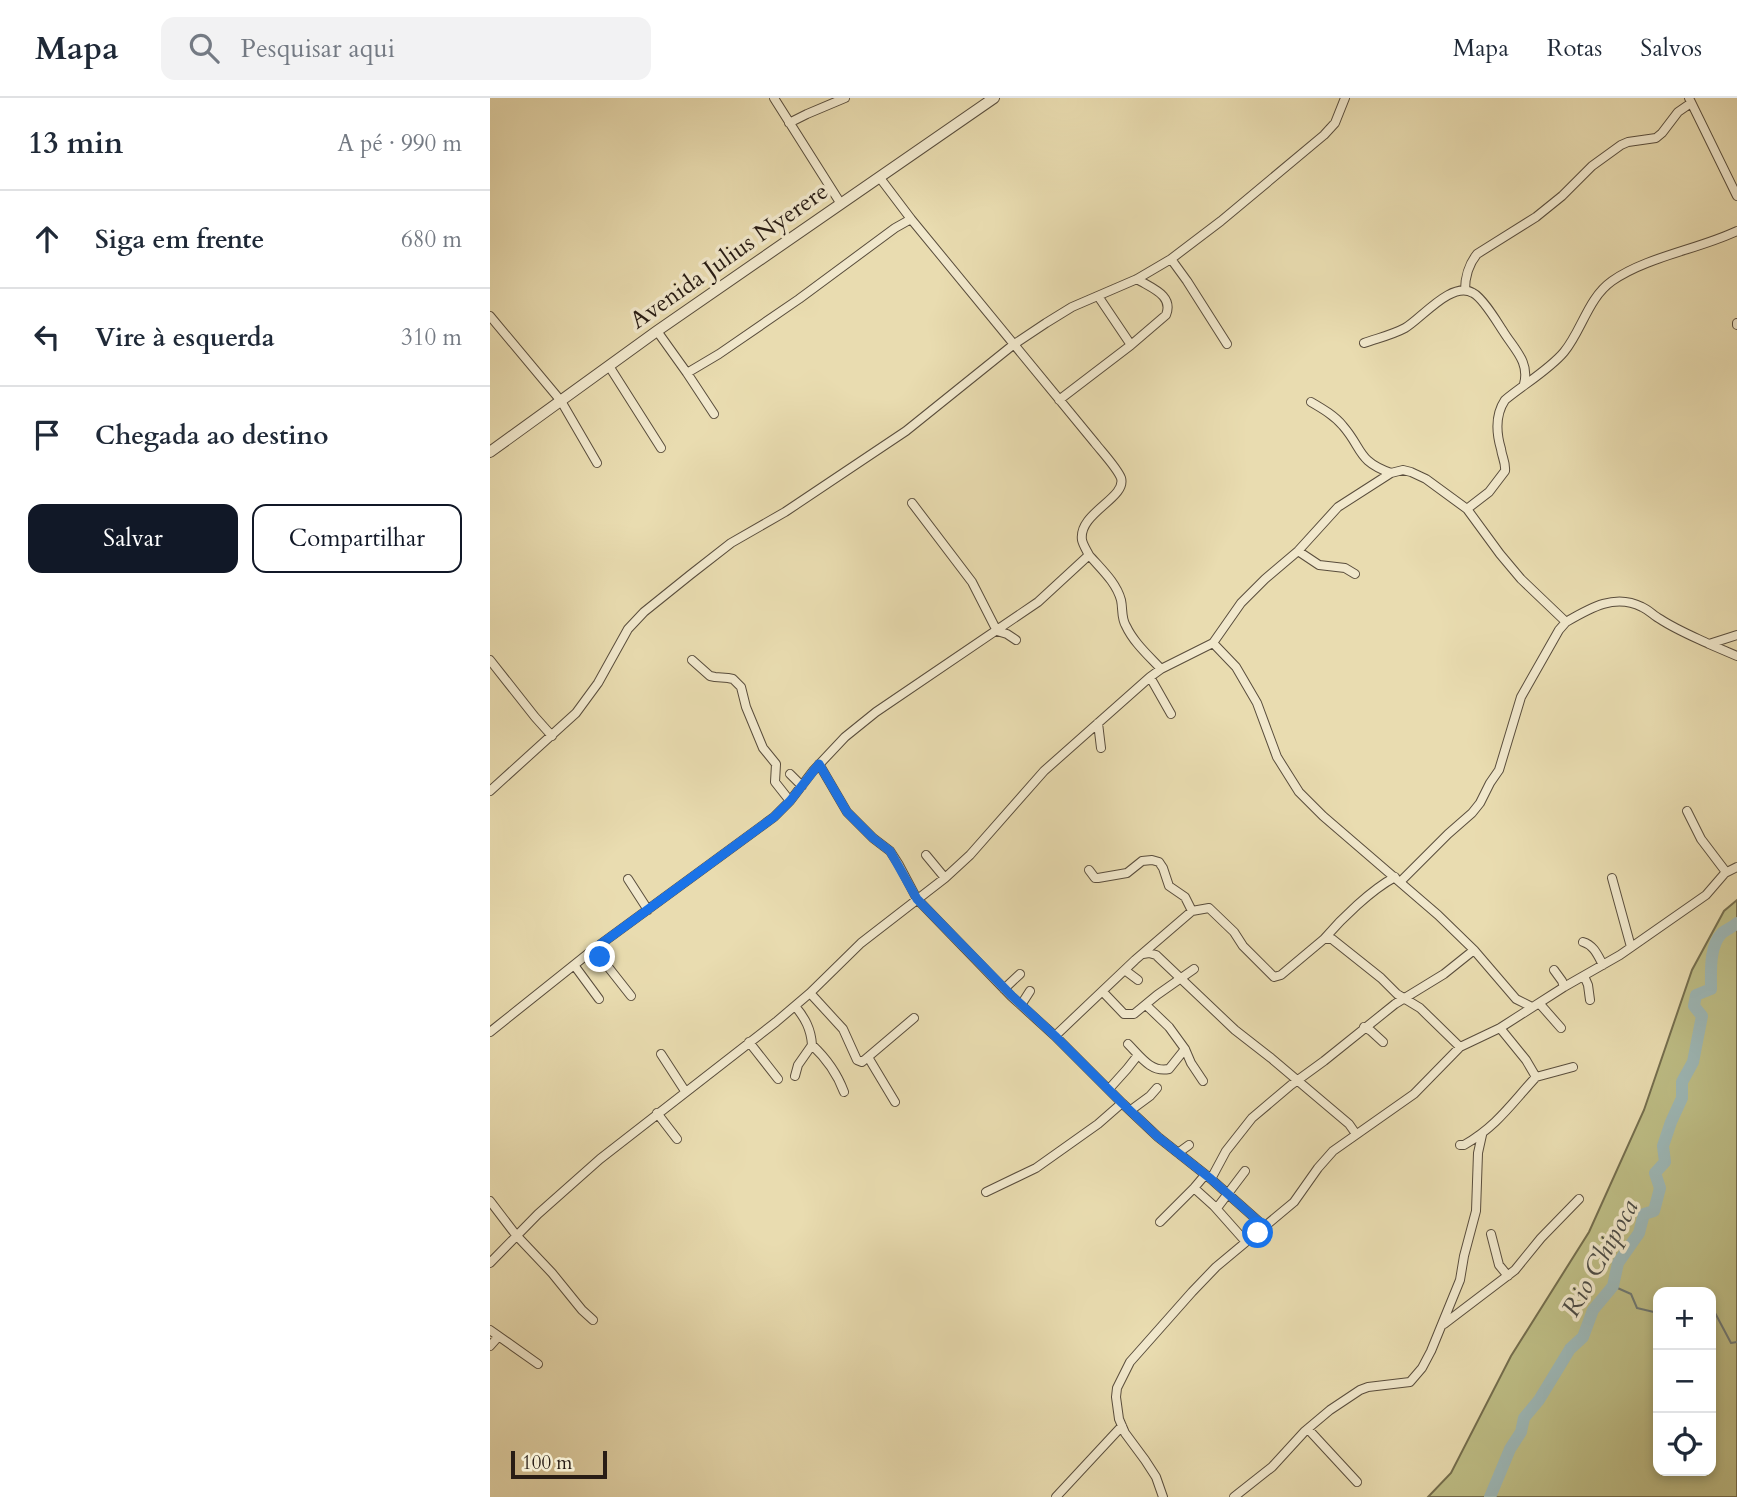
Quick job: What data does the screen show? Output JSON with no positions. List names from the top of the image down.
{
  "streets": {
    "street": ["Avenida Julius Nyerere"]
  },
  "water": ["Rio Chipoca"],
  "scale_bar": "100 m",
  "page": {
    "header": "Mapa",
    "search": "Pesquisar aqui",
    "nav": ["Mapa", "Rotas", "Salvos"],
    "heading": ["13 min", "A pé · 990 m"],
    "list": [
      ["Siga em frente", "680 m"],
      ["Vire à esquerda", "310 m"],
      "Chegada ao destino"
    ],
    "buttons": ["Salvar", "Compartilhar"],
    "map_buttons": ["+", "−"],
    "scale": "100 m"
  }
}
